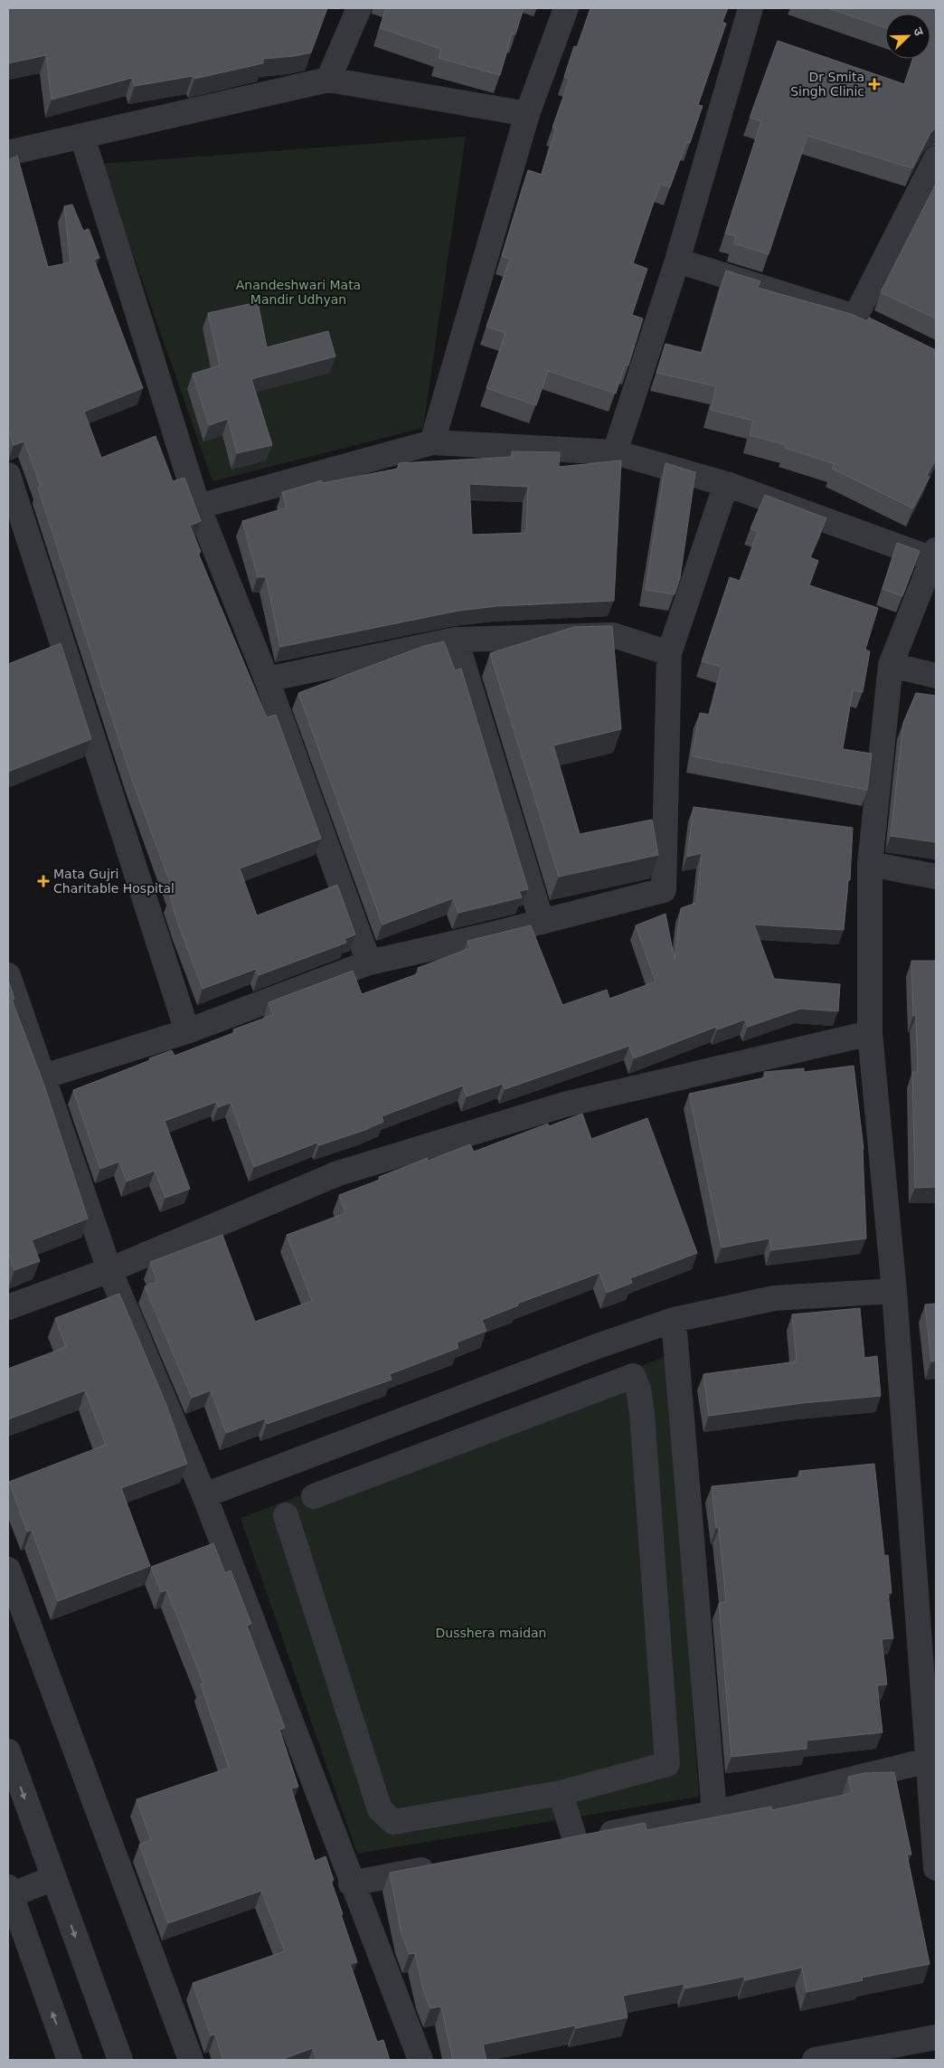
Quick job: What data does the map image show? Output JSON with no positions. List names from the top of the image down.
{
  "parks": ["Anandeshwari Mata Mandir Udhyan", "Dusshera maidan"],
  "places": {
    "health": ["Dr Smita Singh Clinic", "Mata Gujri Charitable Hospital"]
  },
  "north": "top right"
}
